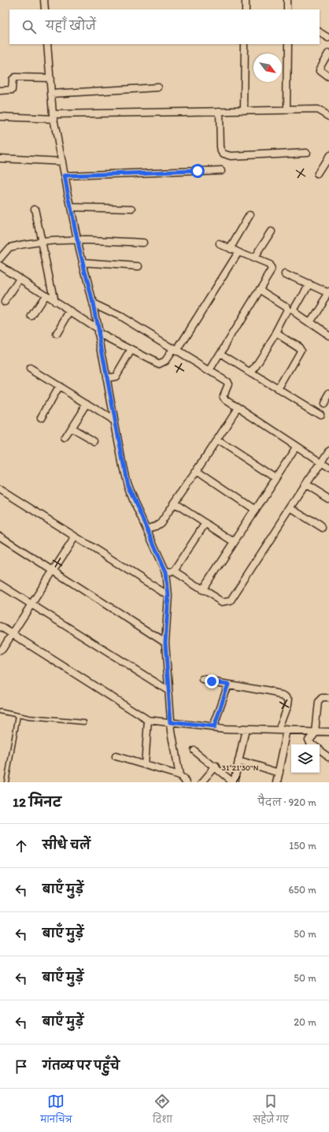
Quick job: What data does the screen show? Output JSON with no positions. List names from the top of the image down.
{
  "north": "bottom right",
  "page": {
    "search": "यहाँ खोजें",
    "heading": ["12 मिनट", "पैदल · 920 m"],
    "list": [
      ["सीधे चलें", "150 m"],
      ["बाएँ मुड़ें", "650 m"],
      ["बाएँ मुड़ें", "50 m"],
      ["बाएँ मुड़ें", "50 m"],
      ["बाएँ मुड़ें", "20 m"],
      "गंतव्य पर पहुँचे"
    ],
    "nav": ["मानचित्र", "दिशा", "सहेजे गए"]
  },
  "coordinates": ["31°21'30\"N"]
}
